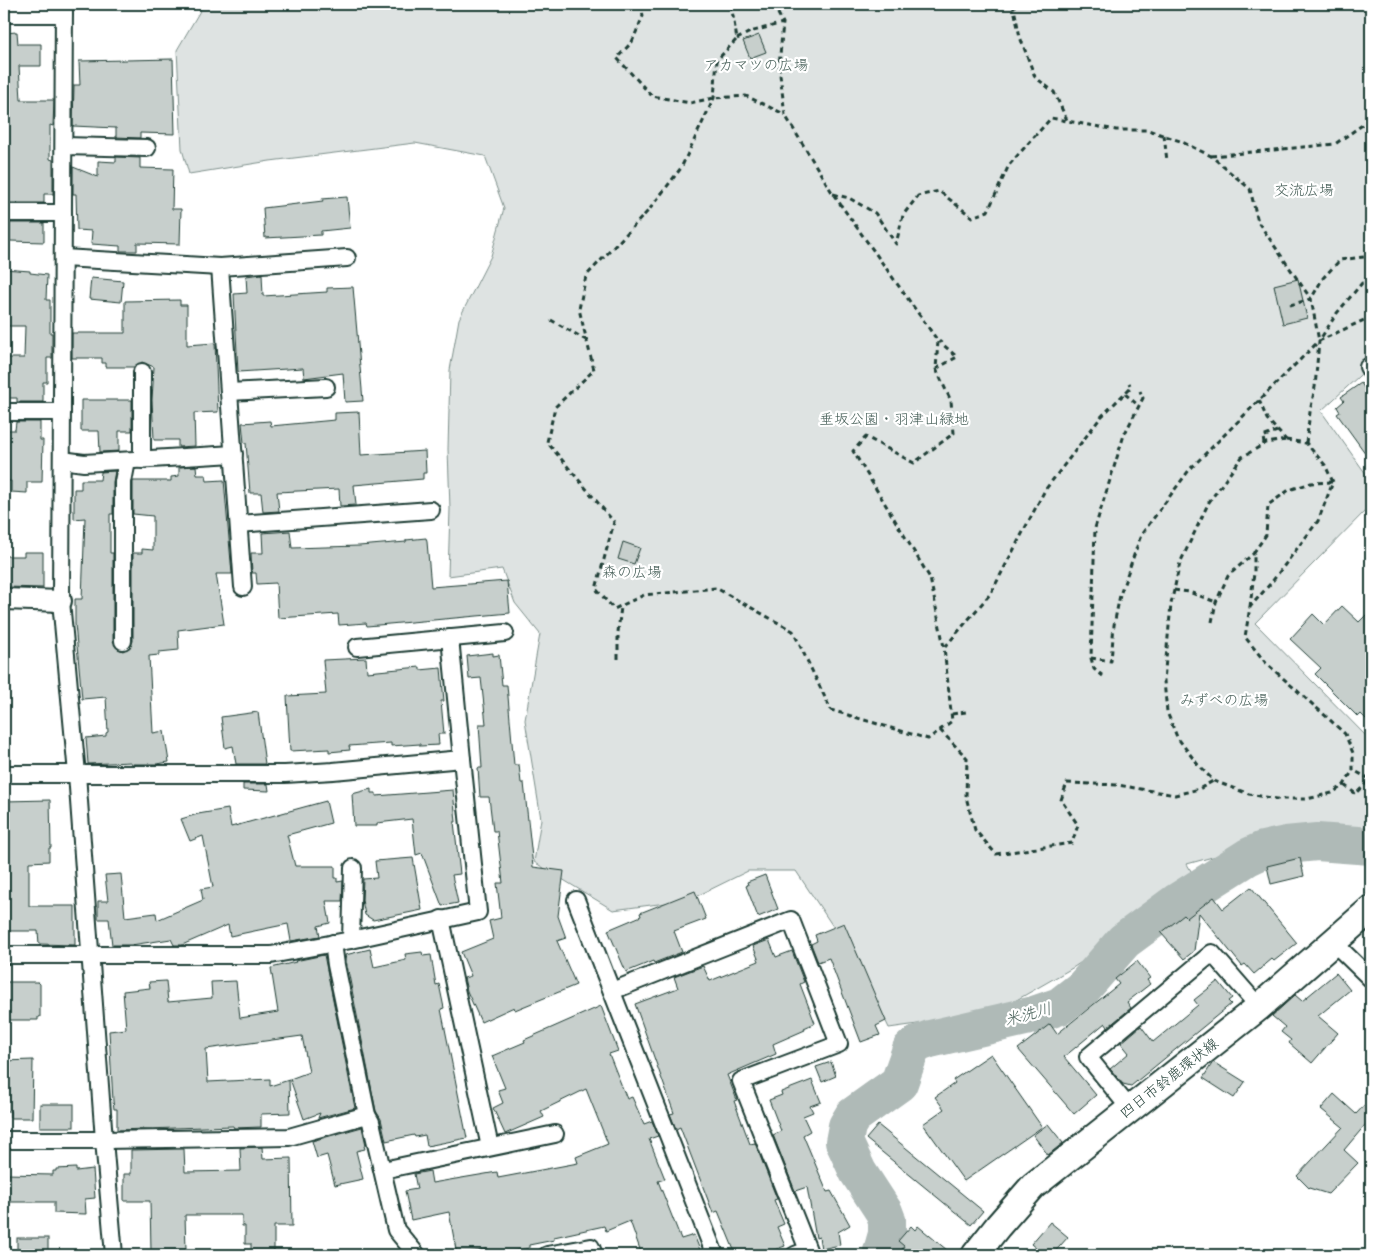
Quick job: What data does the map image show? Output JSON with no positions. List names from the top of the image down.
{
  "streets": {
    "main road": ["四日市鈴鹿環状線"]
  },
  "water": ["米洗川"],
  "parks": [
    "アカマツの広場",
    "交流広場",
    "垂坂公園・羽津山緑地",
    "森の広場",
    "みずべの広場"
  ]
}
